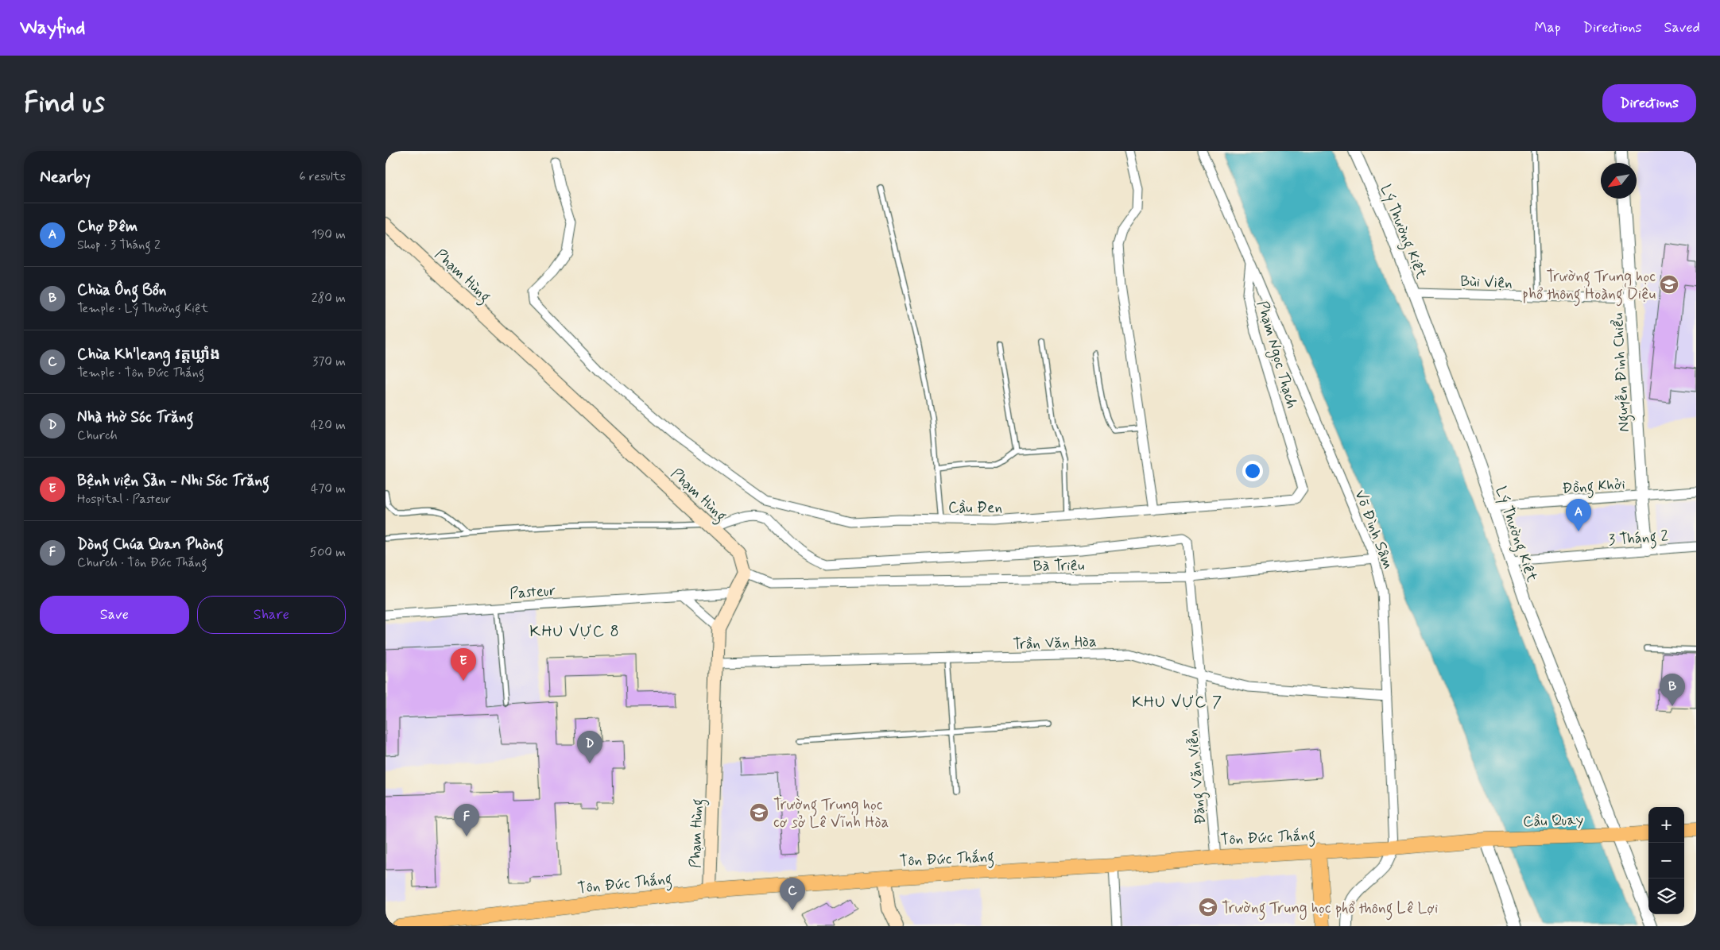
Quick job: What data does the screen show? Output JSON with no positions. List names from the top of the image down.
{
  "streets": {
    "main road": ["Phạm Hùng", "Cầu Quay", "Tôn Đức Thắng"],
    "street": [
      "Lý Thường Kiệt",
      "Bùi Viện",
      "Phạm Ngọc Thạch",
      "Nguyễn Đình Chiểu",
      "Đồng Khởi",
      "Cầu Đen",
      "Võ Đình Sâm",
      "3 Tháng 2",
      "Bà Triệu",
      "Pasteur",
      "Trần Văn Hòa",
      "Đặng Văn Viễn"
    ]
  },
  "crossings": [
    ["Lý Thường Kiệt", "Bùi Viện"],
    ["Lý Thường Kiệt", "Đồng Khởi"],
    ["Lý Thường Kiệt", "3 Tháng 2"],
    ["Lý Thường Kiệt", "Cầu Quay"],
    ["Phạm Hùng", "Bà Triệu"],
    ["Phạm Hùng", "Pasteur"],
    ["Phạm Hùng", "Trần Văn Hòa"],
    ["Phạm Hùng", "Đặng Văn Viễn"],
    ["Phạm Hùng", "Tôn Đức Thắng"],
    ["Bùi Viện", "Nguyễn Đình Chiểu"],
    ["Phạm Ngọc Thạch", "Cầu Đen"],
    ["Phạm Ngọc Thạch", "Võ Đình Sâm"],
    ["Nguyễn Đình Chiểu", "Đồng Khởi"],
    ["Nguyễn Đình Chiểu", "3 Tháng 2"],
    ["Võ Đình Sâm", "Bà Triệu"],
    ["Võ Đình Sâm", "Trần Văn Hòa"],
    ["Võ Đình Sâm", "Tôn Đức Thắng"],
    ["Bà Triệu", "Đặng Văn Viễn"],
    ["Trần Văn Hòa", "Đặng Văn Viễn"],
    ["Đặng Văn Viễn", "Tôn Đức Thắng"],
    ["Cầu Quay", "Tôn Đức Thắng"]
  ],
  "districts": ["KHU VỰC 8", "KHU VỰC 7"],
  "places": {
    "school or university": ["Trường Trung học phổ thông Hoàng Diệu", "Trường Trung học cơ sở Lê Vĩnh Hòa", "Trường Trung học phổ thông Lê Lợi"]
  },
  "north": "bottom left",
  "page": {
    "header": "Wayfind",
    "nav": ["Map", "Directions", "Saved"],
    "buttons": [
      "Directions",
      ["Save", "Share"]
    ],
    "title": "Find us",
    "heading": ["Nearby", "6 results"],
    "list": [
      {
        "mark": "A",
        "name": "Chợ Đêm",
        "note": "Shop · 3 Tháng 2",
        "value": "190 m"
      },
      {
        "mark": "B",
        "name": "Chùa Ông Bổn",
        "note": "Temple · Lý Thường Kiệt",
        "value": "280 m"
      },
      {
        "mark": "C",
        "name": "Chùa Kh'leang វត្តឃ្លាំង",
        "note": "Temple · Tôn Đức Thắng",
        "value": "370 m"
      },
      {
        "mark": "D",
        "name": "Nhà thờ Sóc Trăng",
        "note": "Church",
        "value": "420 m"
      },
      {
        "mark": "E",
        "name": "Bệnh viện Sản - Nhi Sóc Trăng",
        "note": "Hospital · Pasteur",
        "value": "470 m"
      },
      {
        "mark": "F",
        "name": "Dòng Chúa Quan Phòng",
        "note": "Church · Tôn Đức Thắng",
        "value": "500 m"
      }
    ],
    "pins": [
      "A",
      "E",
      "B",
      "D",
      "F",
      "C"
    ],
    "map_buttons": ["+", "−"]
  }
}
